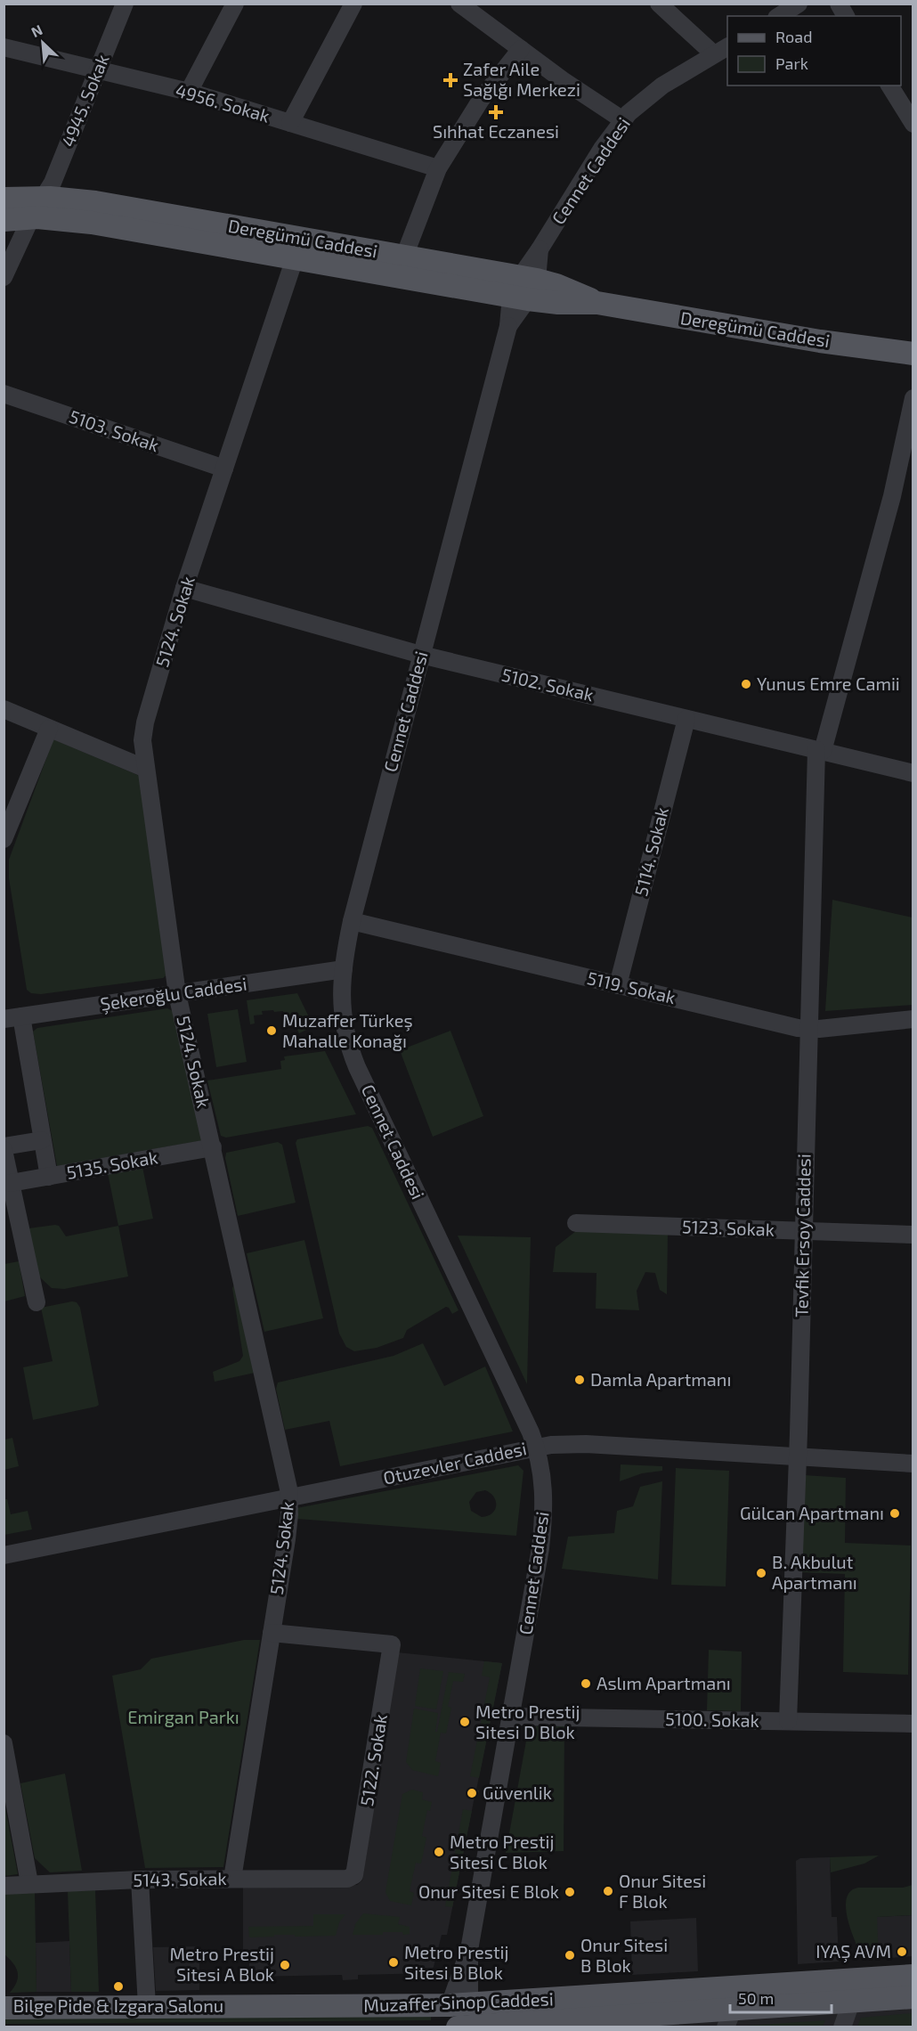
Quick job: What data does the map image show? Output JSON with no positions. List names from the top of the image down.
{
  "streets": {
    "main road": ["Deregümü Caddesi", "Muzaffer Sinop Caddesi"],
    "street": [
      "4945. Sokak",
      "4956. Sokak",
      "Cennet Caddesi",
      "5103. Sokak",
      "5124. Sokak",
      "5102. Sokak",
      "5114. Sokak",
      "5119. Sokak",
      "Şekeroğlu Caddesi",
      "5135. Sokak",
      "5123. Sokak",
      "Tevfik Ersoy Caddesi",
      "Otuzevler Caddesi",
      "5100. Sokak",
      "5122. Sokak",
      "5143. Sokak"
    ]
  },
  "crossings": [
    ["4945. Sokak", "4956. Sokak"],
    ["4945. Sokak", "Deregümü Caddesi"],
    ["Cennet Caddesi", "Deregümü Caddesi"],
    ["Cennet Caddesi", "5102. Sokak"],
    ["Cennet Caddesi", "5119. Sokak"],
    ["Cennet Caddesi", "Şekeroğlu Caddesi"],
    ["Cennet Caddesi", "Otuzevler Caddesi"],
    ["Cennet Caddesi", "5100. Sokak"],
    ["Cennet Caddesi", "Muzaffer Sinop Caddesi"],
    ["Deregümü Caddesi", "5124. Sokak"],
    ["5103. Sokak", "5124. Sokak"],
    ["5124. Sokak", "5102. Sokak"],
    ["5124. Sokak", "Şekeroğlu Caddesi"],
    ["5124. Sokak", "5135. Sokak"],
    ["5124. Sokak", "Otuzevler Caddesi"],
    ["5124. Sokak", "5122. Sokak"],
    ["5124. Sokak", "5143. Sokak"],
    ["5102. Sokak", "5114. Sokak"],
    ["5102. Sokak", "Tevfik Ersoy Caddesi"],
    ["5114. Sokak", "5119. Sokak"],
    ["5119. Sokak", "Tevfik Ersoy Caddesi"],
    ["5123. Sokak", "Tevfik Ersoy Caddesi"],
    ["Tevfik Ersoy Caddesi", "Otuzevler Caddesi"],
    ["Tevfik Ersoy Caddesi", "5100. Sokak"],
    ["5122. Sokak", "5143. Sokak"]
  ],
  "parks": ["Emirgan Parkı"],
  "places": {
    "health": ["Zafer Aile Sağlğı Merkezi", "Sıhhat Eczanesi"],
    "other": [
      "Yunus Emre Camii",
      "Muzaffer Türkeş Mahalle Konağı",
      "Damla Apartmanı",
      "Gülcan Apartmanı",
      "B. Akbulut Apartmanı",
      "Aslım Apartmanı",
      "Metro Prestij Sitesi D Blok",
      "Güvenlik",
      "Metro Prestij Sitesi C Blok",
      "Onur Sitesi F Blok",
      "Onur Sitesi E Blok",
      "IYAŞ AVM",
      "Onur Sitesi B Blok",
      "Metro Prestij Sitesi B Blok",
      "Metro Prestij Sitesi A Blok",
      "Bilge Pide & Izgara Salonu"
    ]
  },
  "legend": ["Road", "Park"],
  "scale_bar": "50 m",
  "north": "top left"
}
